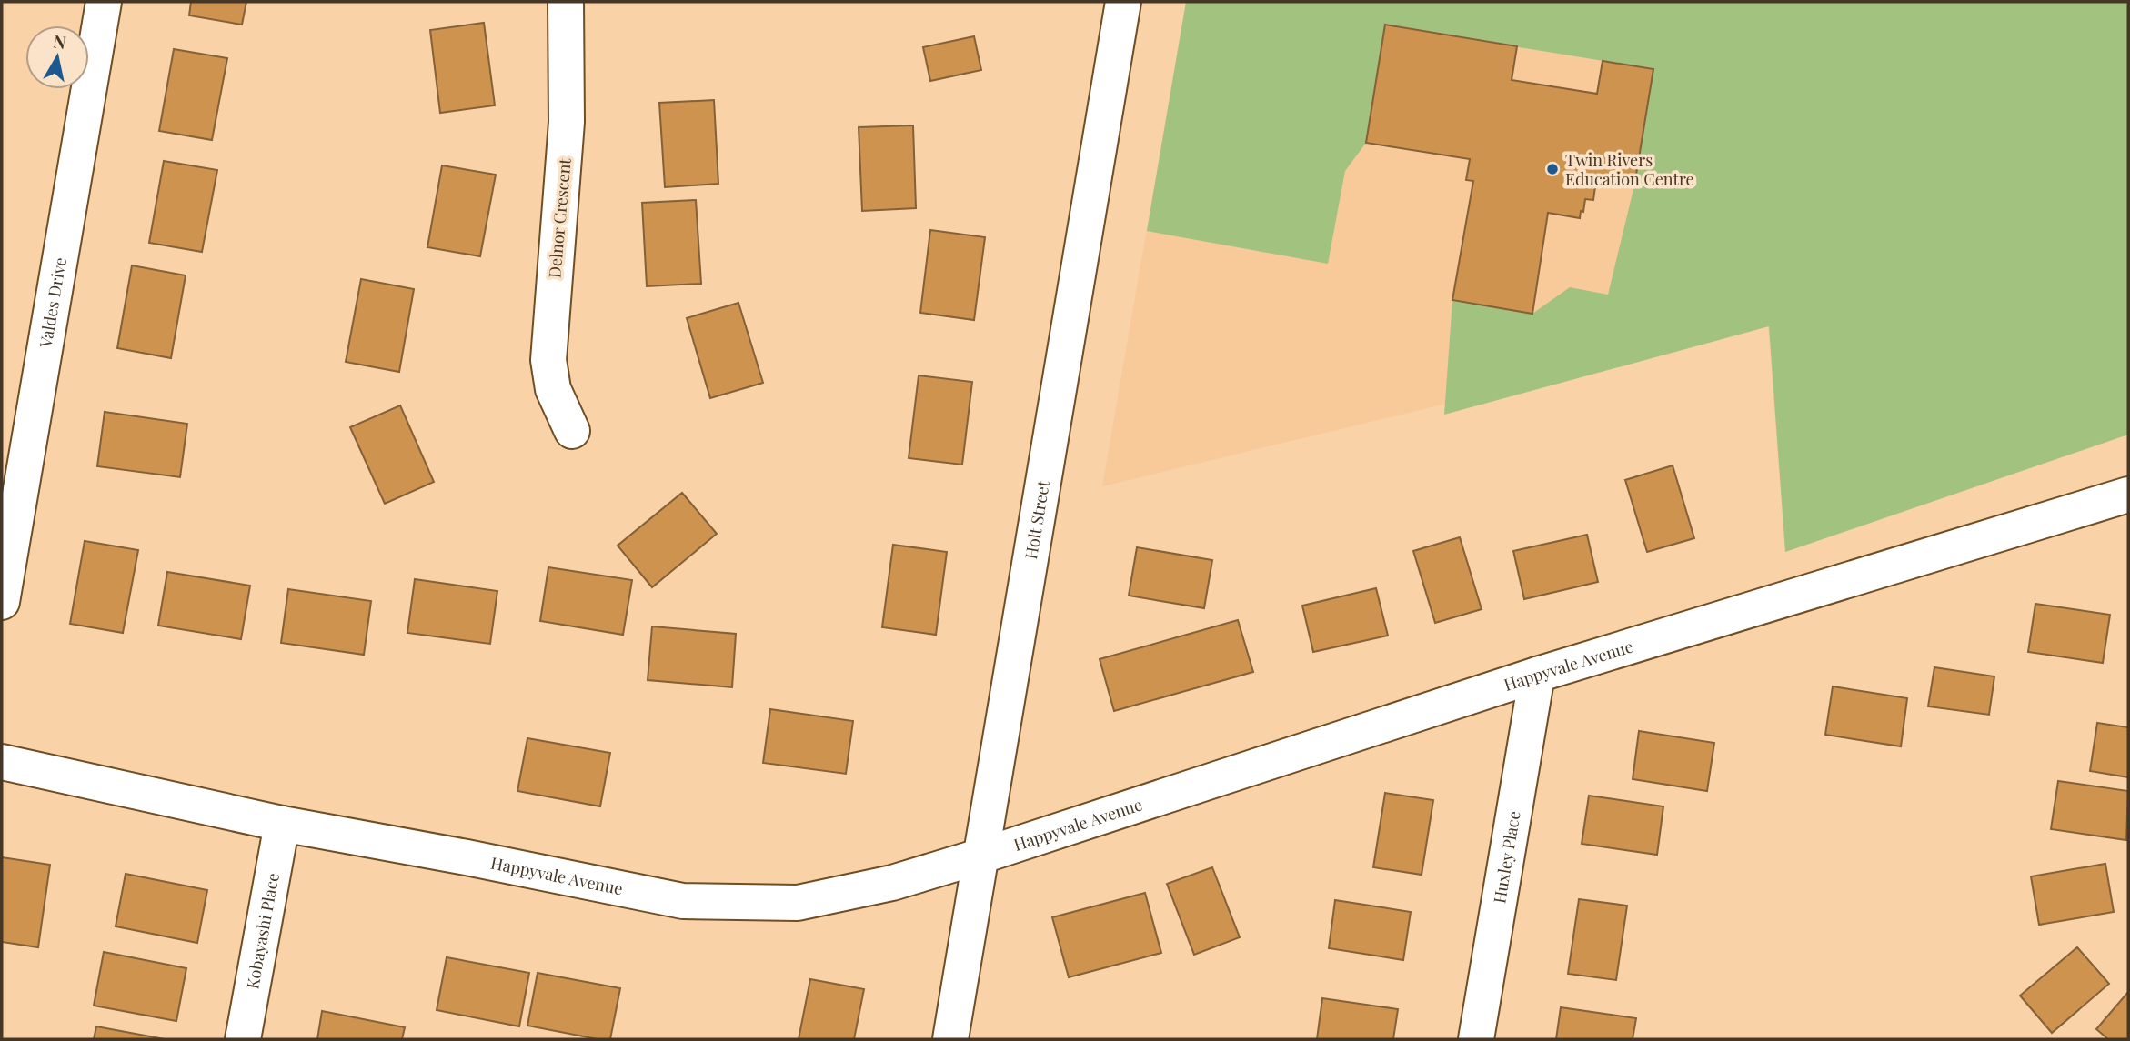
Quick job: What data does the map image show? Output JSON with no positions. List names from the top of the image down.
{
  "streets": {
    "street": [
      "Delnor Crescent",
      "Valdes Drive",
      "Holt Street",
      "Happyvale Avenue",
      "Huxley Place",
      "Kobayashi Place"
    ]
  },
  "crossings": [
    ["Holt Street", "Happyvale Avenue"],
    ["Happyvale Avenue", "Huxley Place"],
    ["Happyvale Avenue", "Kobayashi Place"]
  ],
  "places": ["Twin Rivers Education Centre"],
  "north": "top"
}
